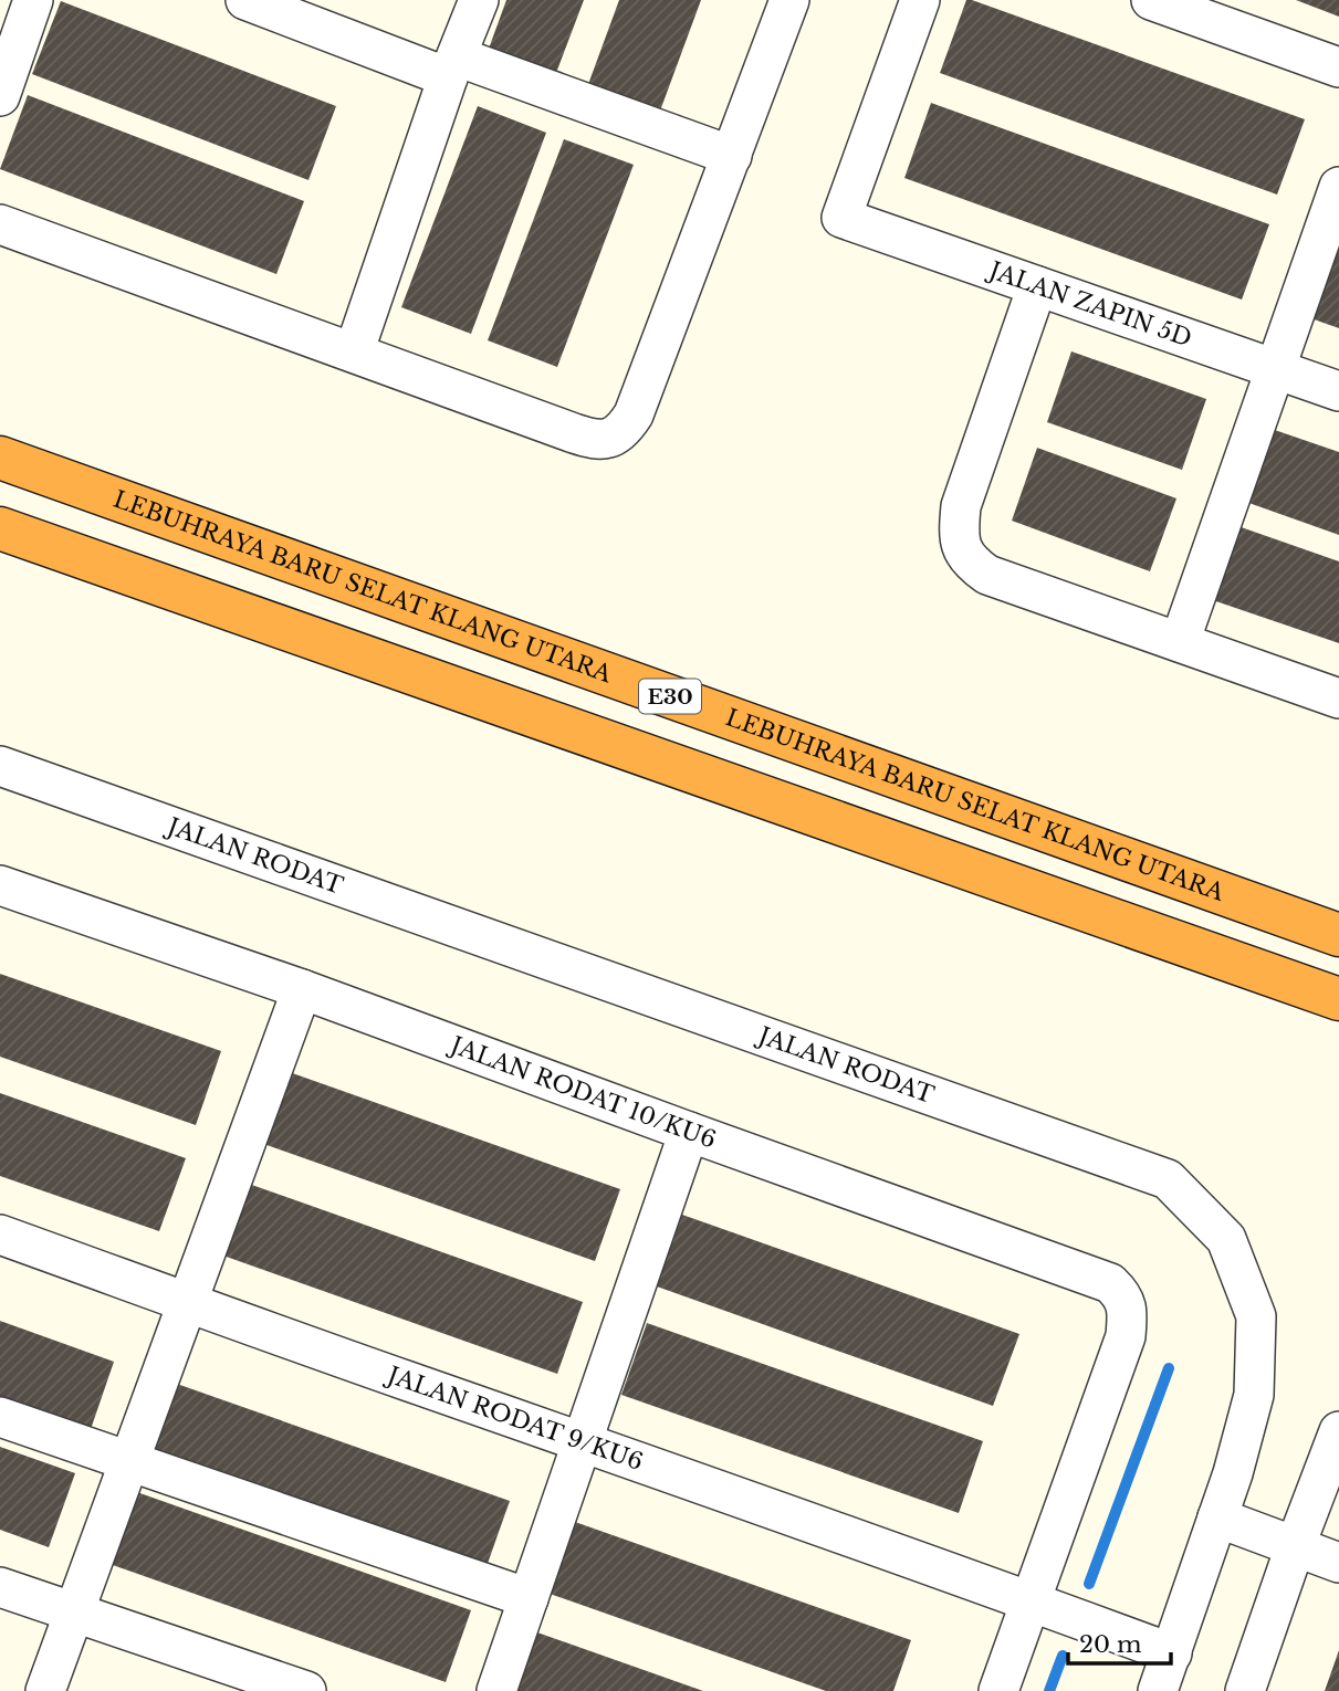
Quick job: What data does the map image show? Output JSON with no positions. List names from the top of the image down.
{
  "streets": {
    "highway": ["LEBUHRAYA BARU SELAT KLANG UTARA", "E30"],
    "street": [
      "JALAN ZAPIN 5D",
      "JALAN RODAT",
      "JALAN RODAT 10/KU6",
      "JALAN RODAT 9/KU6"
    ]
  },
  "crossings": [
    ["JALAN RODAT", "JALAN RODAT 9/KU6"],
    ["JALAN RODAT 10/KU6", "JALAN RODAT 9/KU6"]
  ],
  "scale_bar": "20 m"
}
